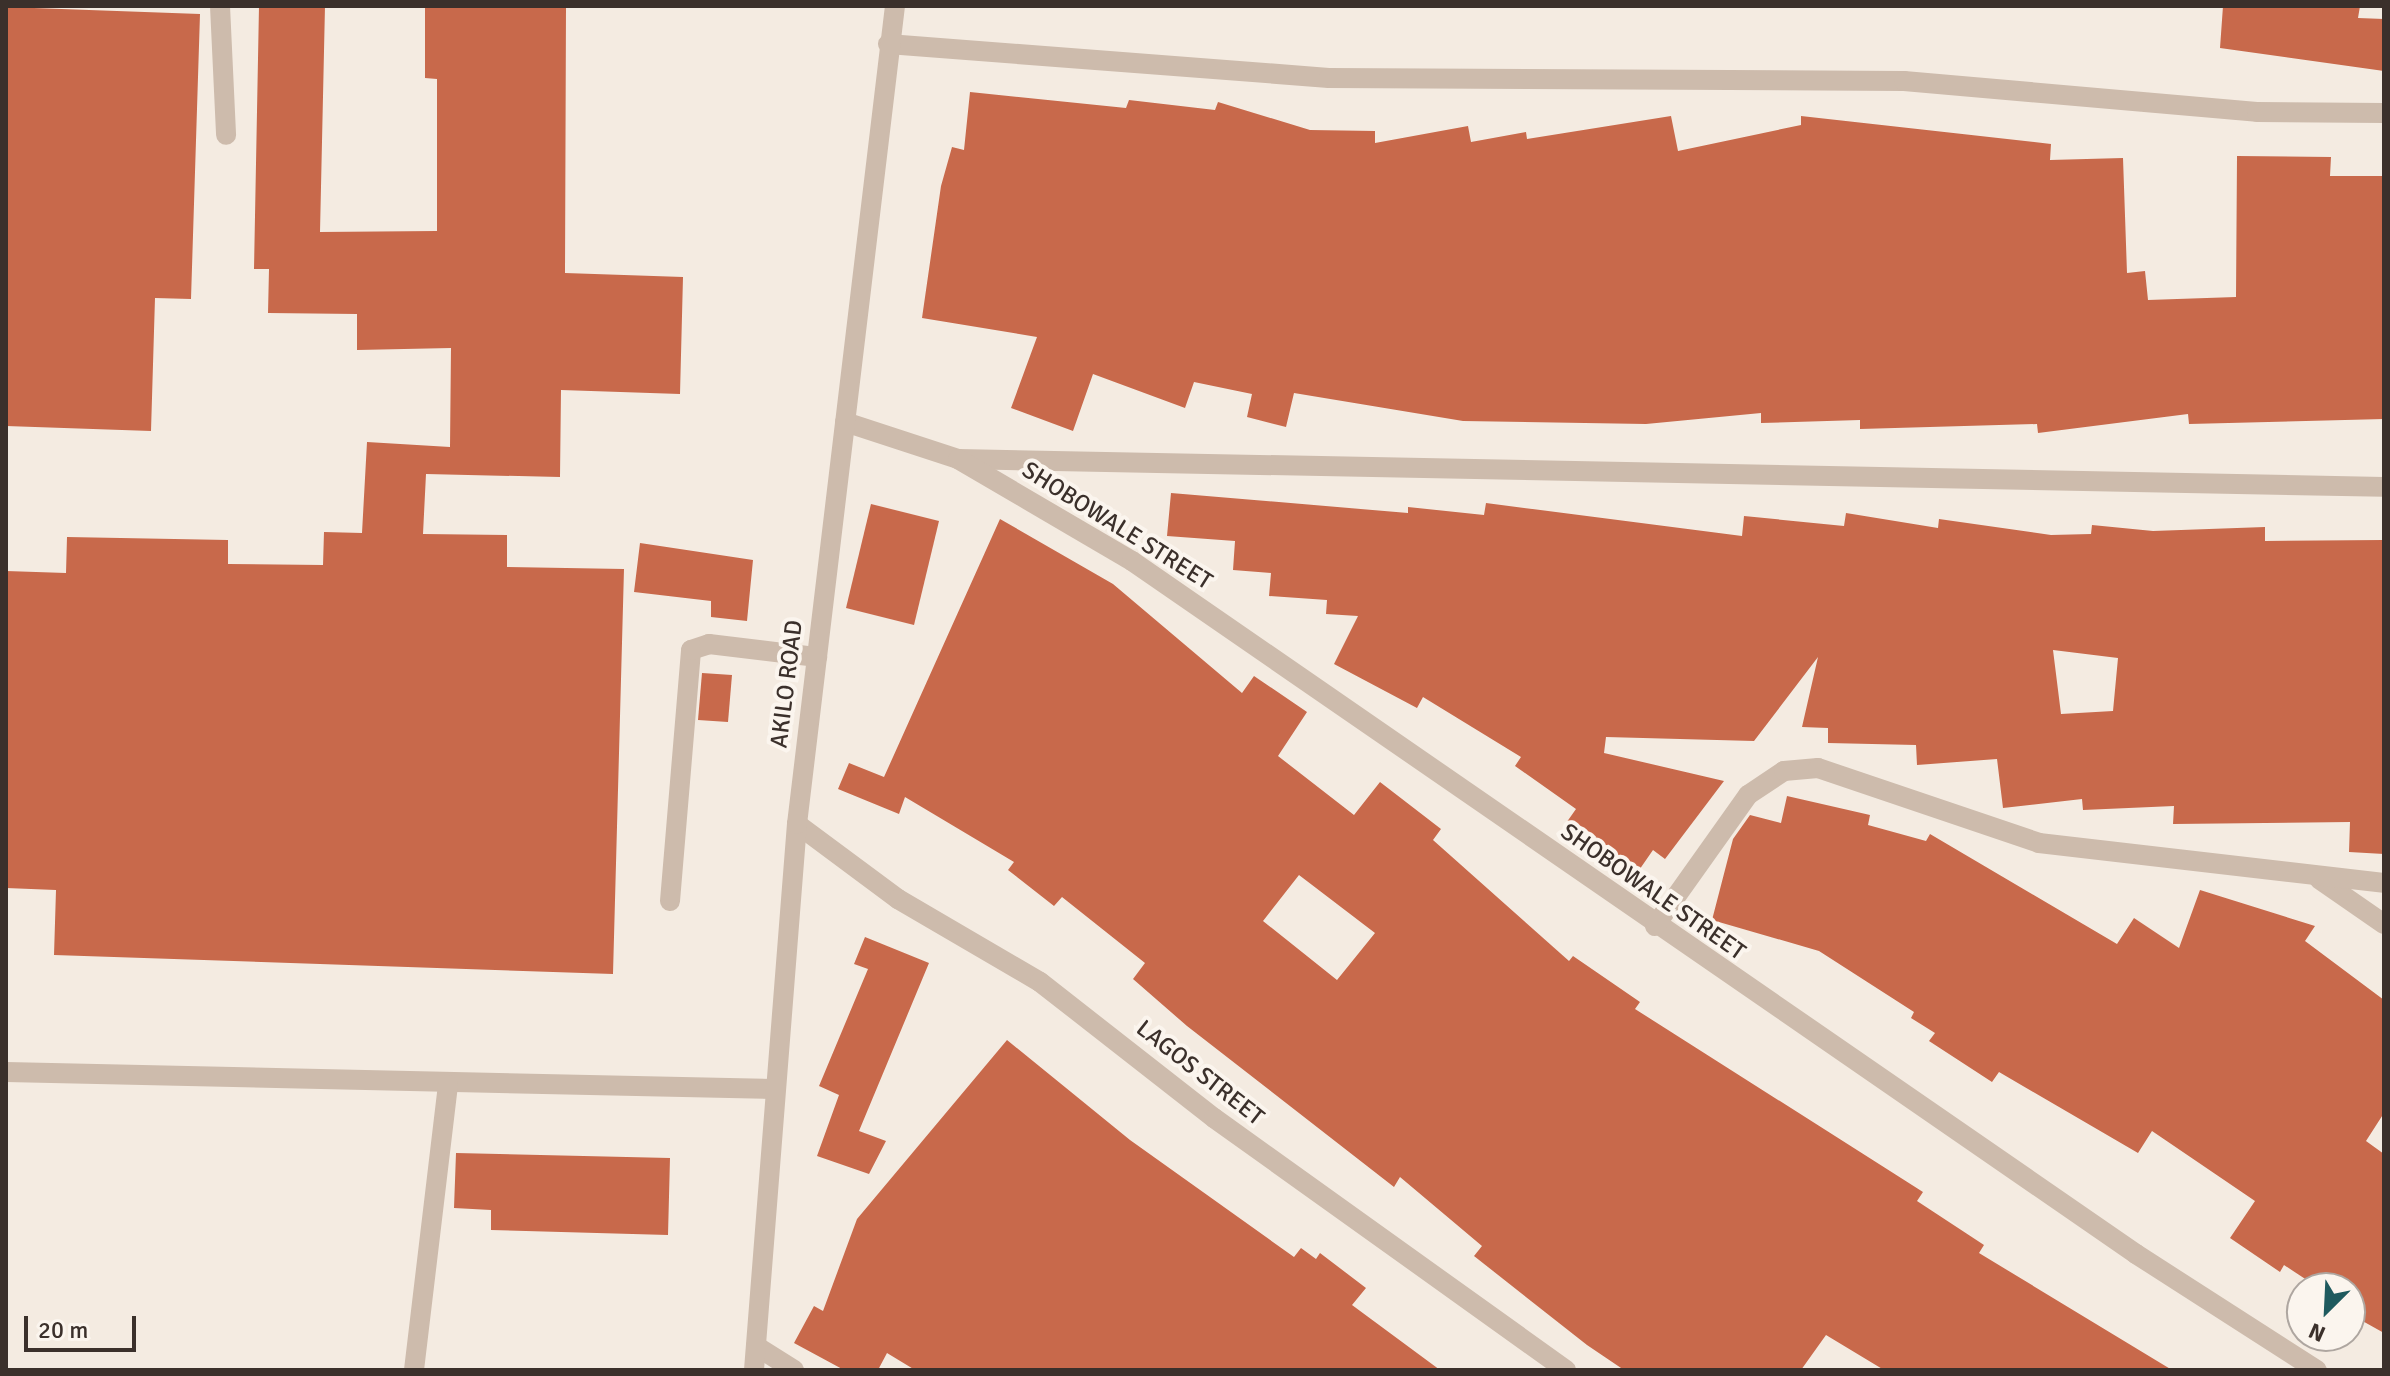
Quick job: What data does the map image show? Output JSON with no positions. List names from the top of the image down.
{
  "streets": {
    "street": ["SHOBOWALE STREET", "AKILO ROAD", "LAGOS STREET"]
  },
  "crossings": [
    ["AKILO ROAD", "LAGOS STREET"]
  ],
  "scale_bar": "20 m",
  "north": "bottom left"
}
